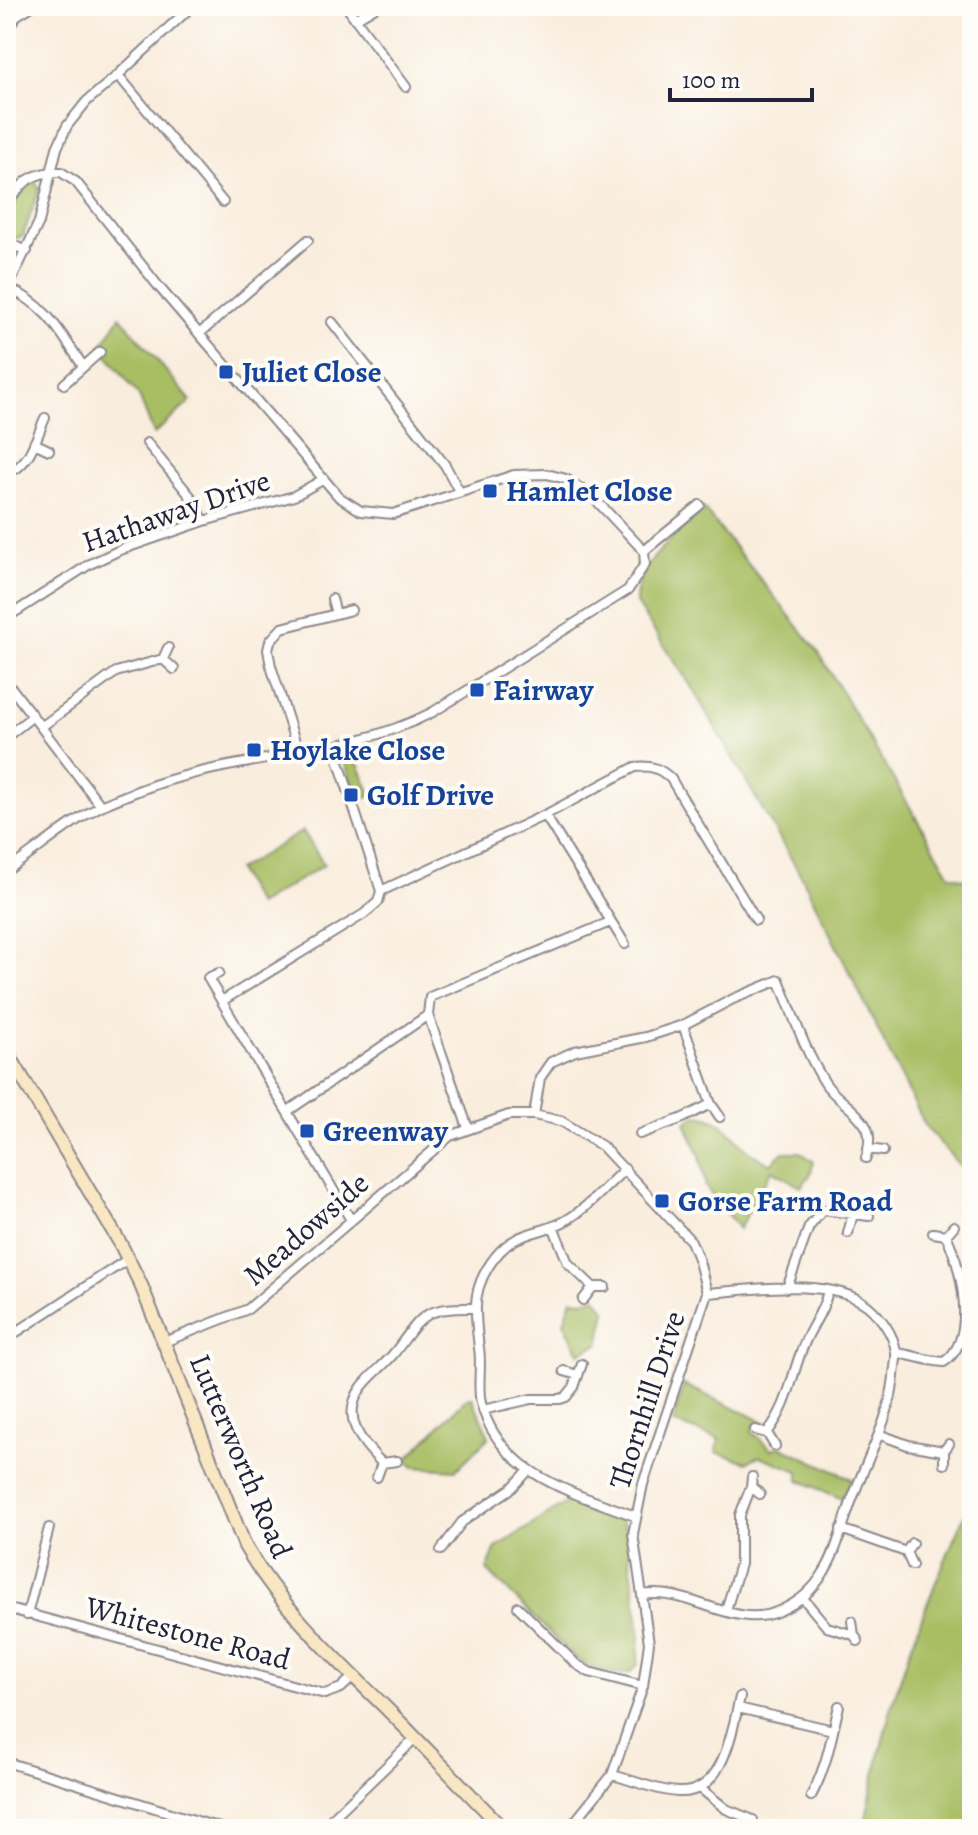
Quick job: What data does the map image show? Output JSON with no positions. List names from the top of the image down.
{
  "streets": {
    "main road": ["Lutterworth Road"],
    "street": [
      "Hathaway Drive",
      "Meadowside",
      "Thornhill Drive",
      "Whitestone Road"
    ]
  },
  "crossings": [
    ["Meadowside", "Thornhill Drive"],
    ["Meadowside", "Lutterworth Road"],
    ["Lutterworth Road", "Whitestone Road"]
  ],
  "places": {
    "transit": [
      "Juliet Close",
      "Hamlet Close",
      "Fairway",
      "Hoylake Close",
      "Golf Drive",
      "Greenway",
      "Gorse Farm Road"
    ]
  },
  "scale_bar": "100 m"
}
